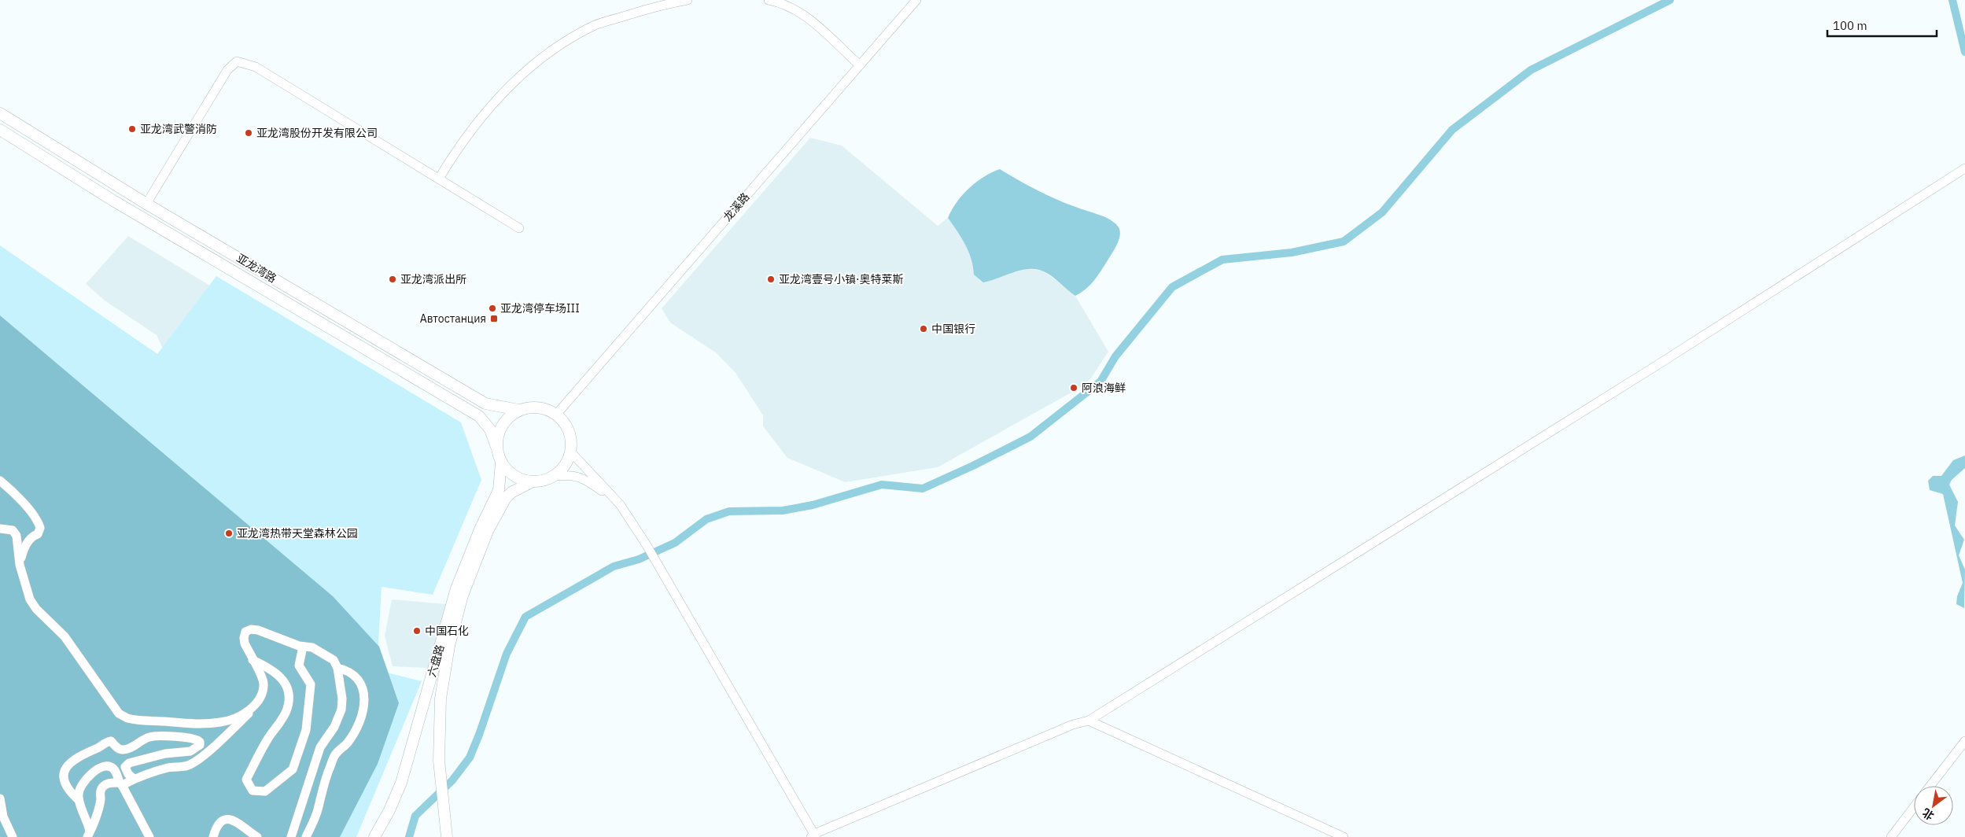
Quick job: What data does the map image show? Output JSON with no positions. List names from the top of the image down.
{
  "streets": {
    "main road": ["亚龙湾路", "六盘路"],
    "street": ["龙溪路"]
  },
  "crossings": [
    ["龙溪路", "亚龙湾路"],
    ["龙溪路", "六盘路"],
    ["亚龙湾路", "六盘路"]
  ],
  "places": {
    "other": [
      "亚龙湾武警消防",
      "亚龙湾股份开发有限公司",
      "亚龙湾派出所",
      "亚龙湾壹号小镇·奥特莱斯",
      "亚龙湾停车场III",
      "中国银行",
      "阿浪海鲜",
      "亚龙湾热带天堂森林公园",
      "中国石化"
    ],
    "transit": ["Автостанция"]
  },
  "scale_bar": "100 m",
  "north": "bottom left"
}
